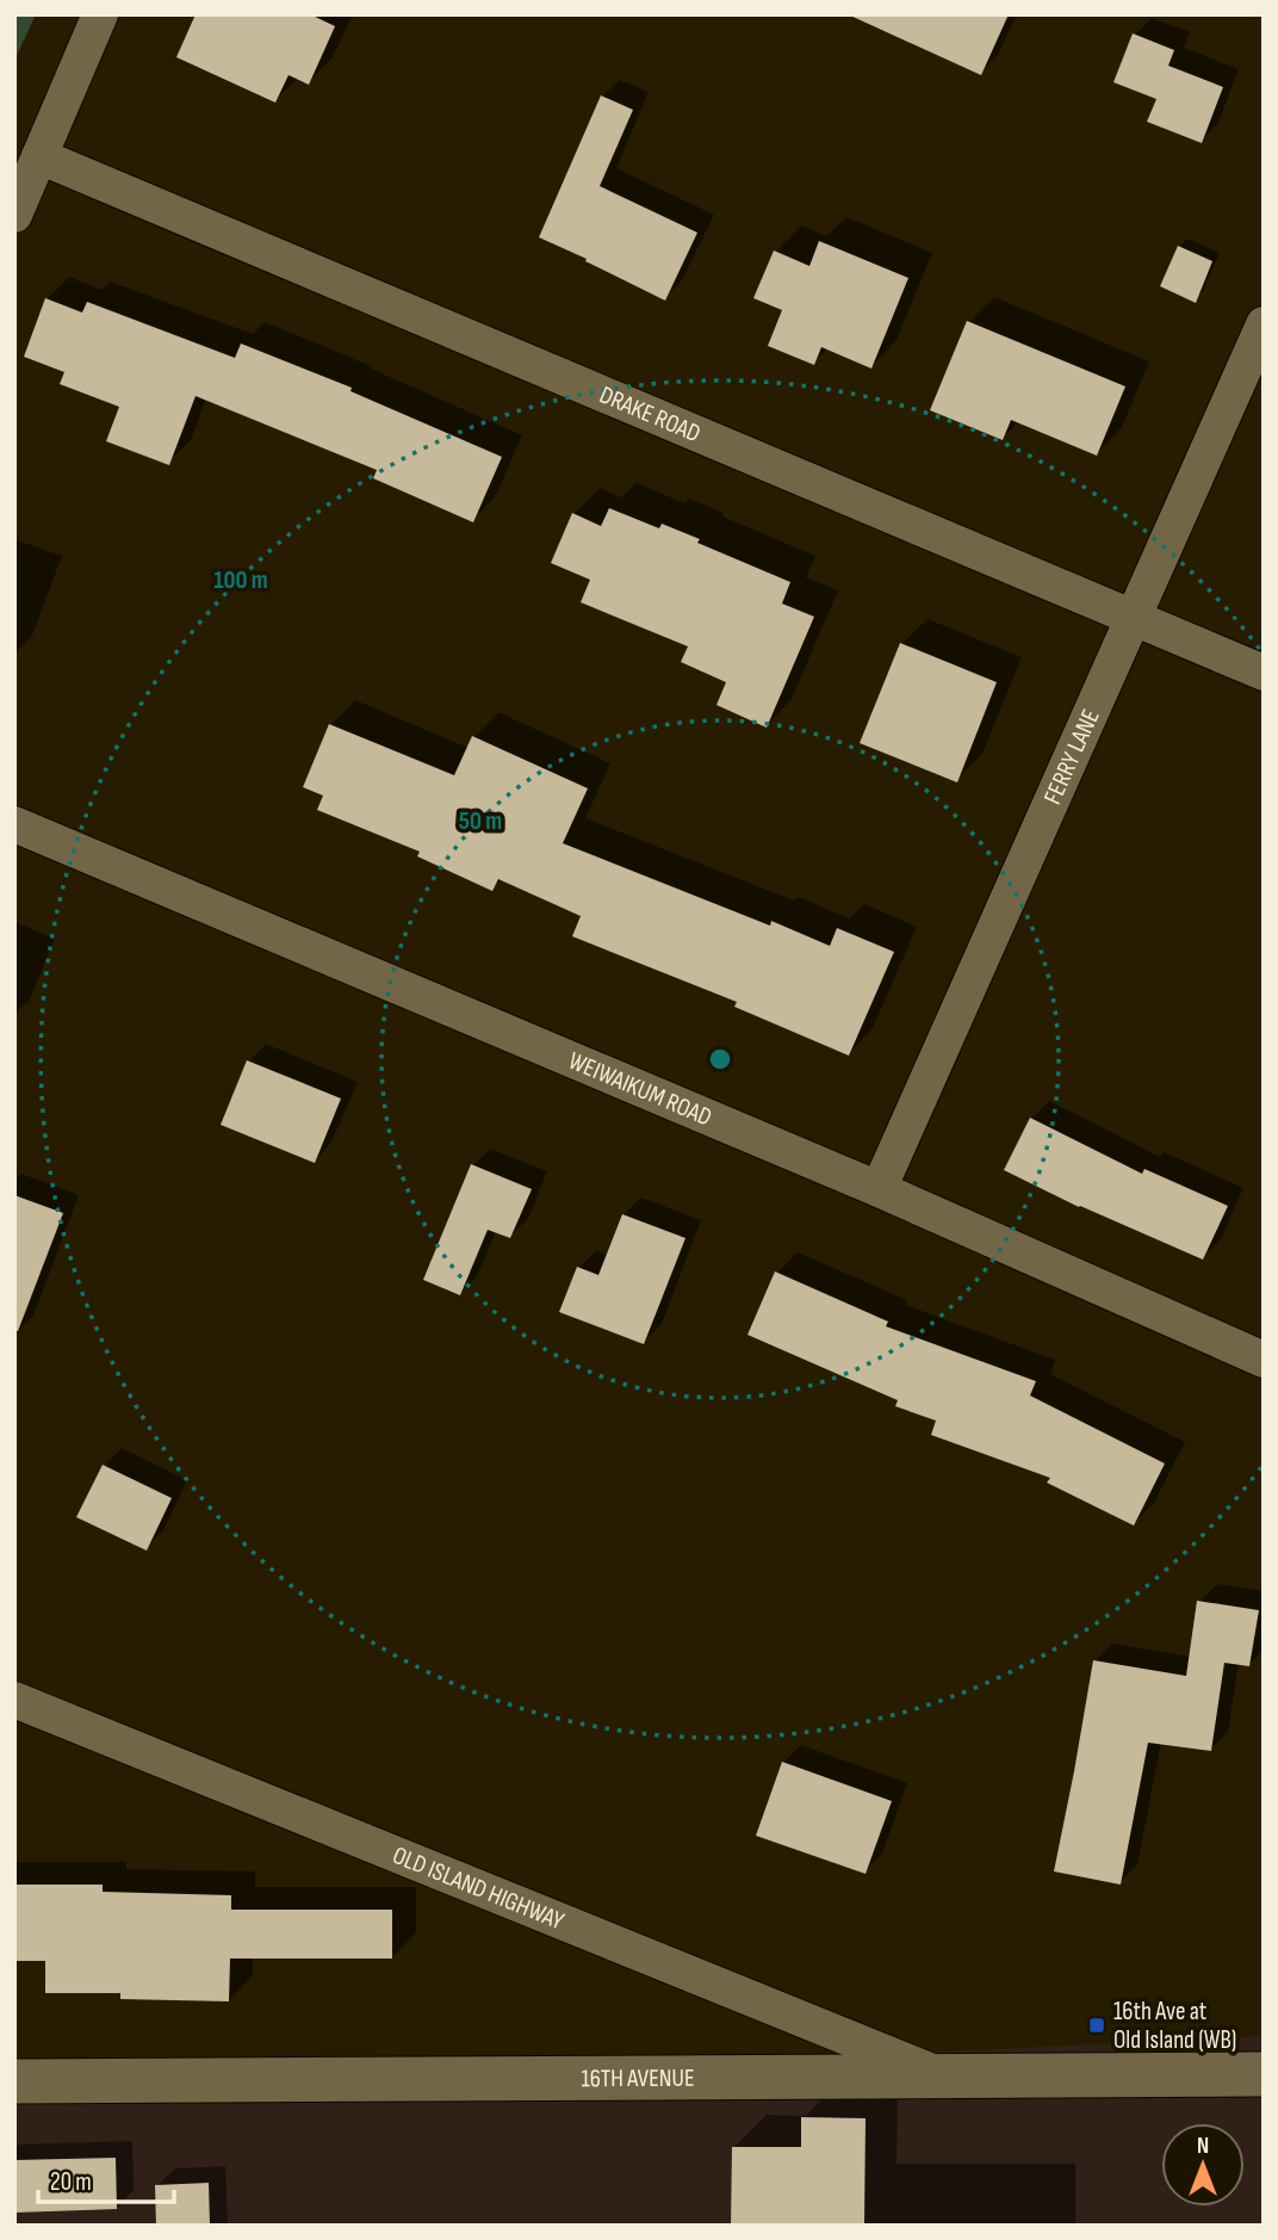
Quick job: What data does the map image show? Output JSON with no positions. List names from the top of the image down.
{
  "streets": {
    "street": [
      "DRAKE ROAD",
      "FERRY LANE",
      "WEIWAIKUM ROAD",
      "OLD ISLAND HIGHWAY",
      "16TH AVENUE"
    ]
  },
  "crossings": [
    ["DRAKE ROAD", "FERRY LANE"],
    ["FERRY LANE", "WEIWAIKUM ROAD"],
    ["OLD ISLAND HIGHWAY", "16TH AVENUE"]
  ],
  "places": {
    "transit": ["16th Ave at Old Island (WB)"]
  },
  "scale_bar": "20 m",
  "north": "top",
  "rings": ["100 m", "50 m"]
}
